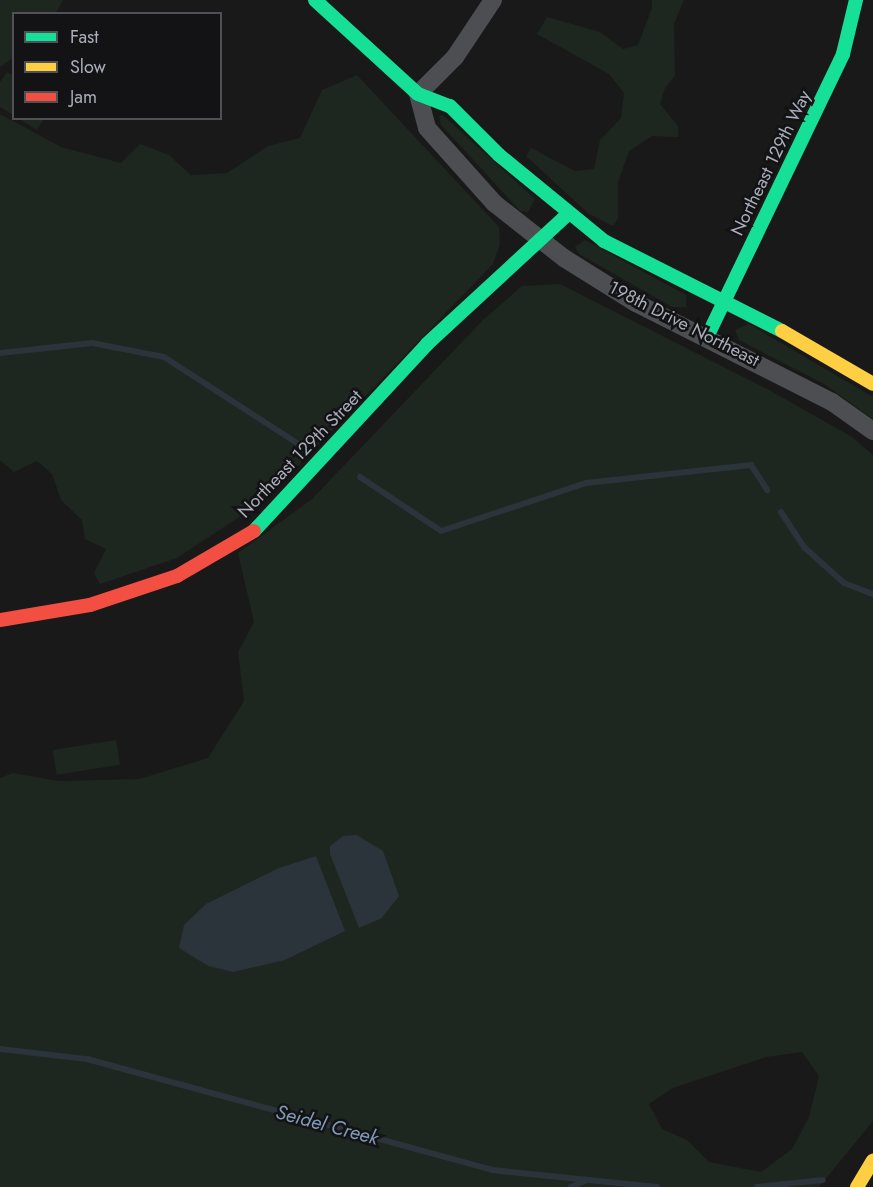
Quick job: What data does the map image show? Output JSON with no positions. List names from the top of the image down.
{
  "streets": {
    "street": ["Northeast 129th Way", "198th Drive Northeast", "Northeast 129th Street"]
  },
  "crossings": [
    ["Northeast 129th Way", "198th Drive Northeast"],
    ["198th Drive Northeast", "Northeast 129th Street"]
  ],
  "water": ["Seidel Creek"],
  "legend": ["Fast", "Slow", "Jam"]
}
